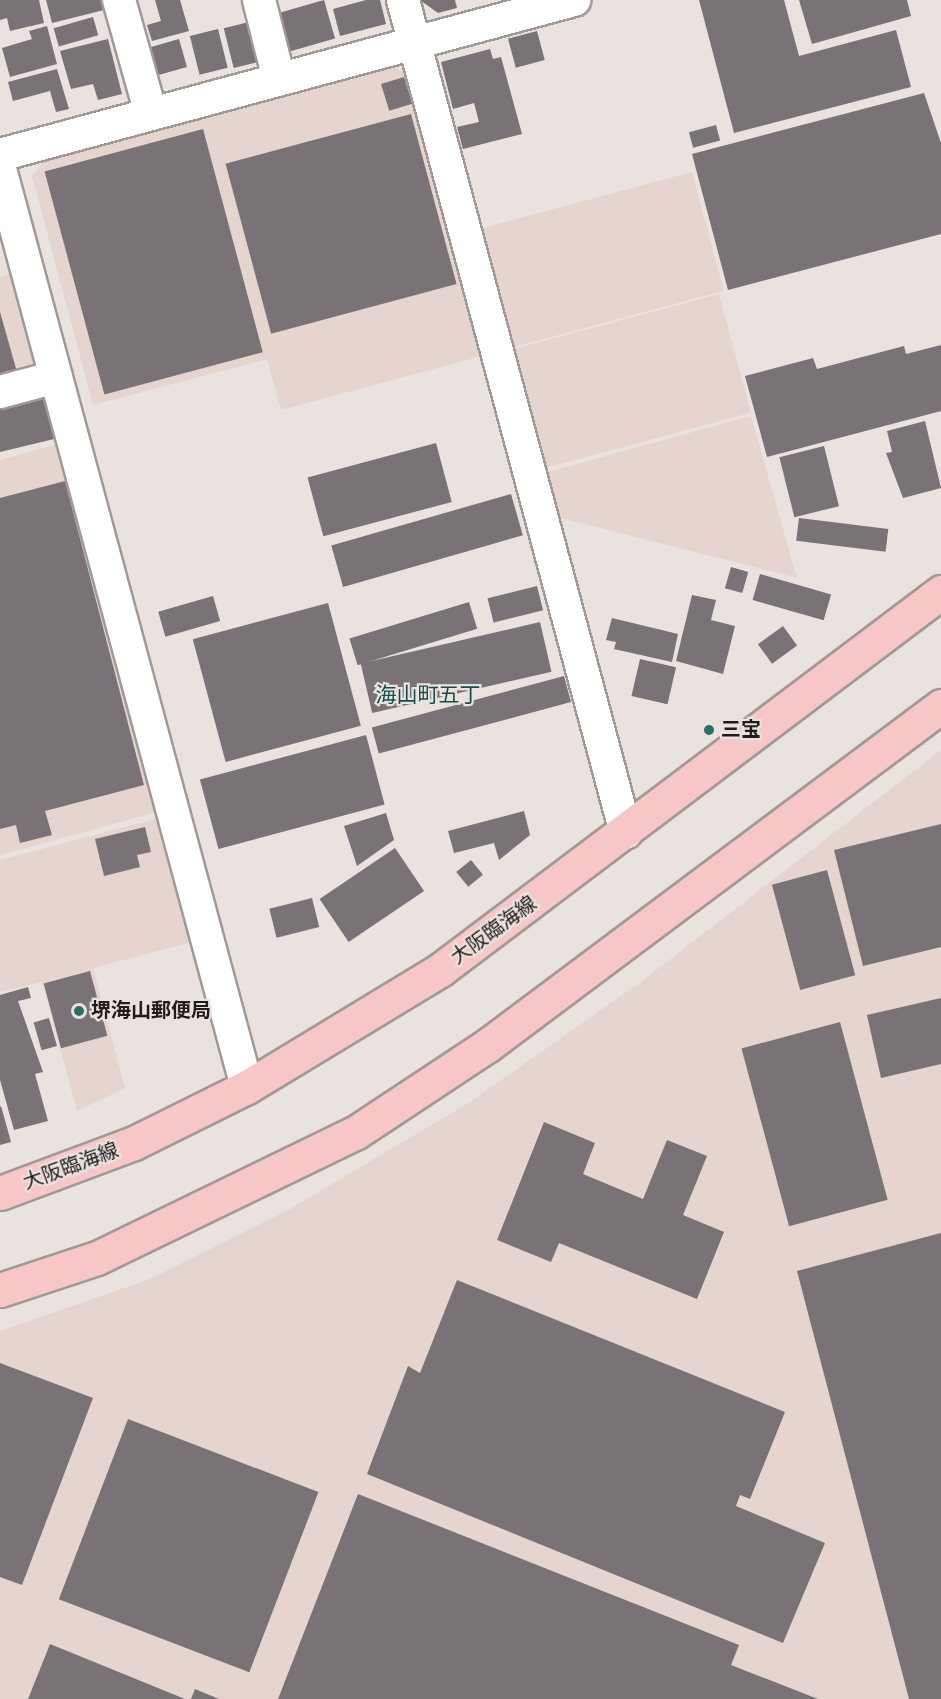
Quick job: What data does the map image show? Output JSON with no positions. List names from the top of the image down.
{
  "streets": {
    "main road": ["大阪臨海線"]
  },
  "districts": ["海山町五丁"],
  "places": ["三宝", "堺海山郵便局"]
}
